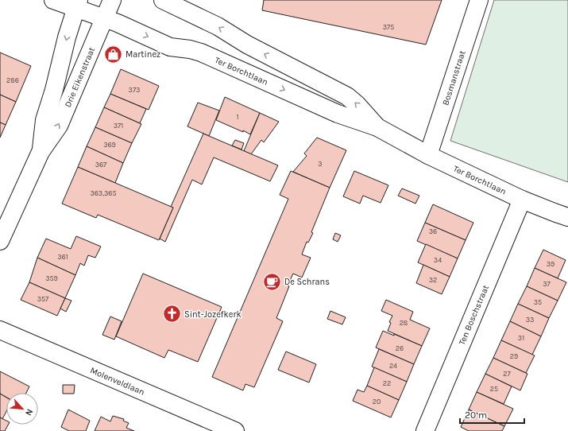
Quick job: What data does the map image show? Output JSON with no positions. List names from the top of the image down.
{
  "streets": {
    "street": [
      "Ter Borchtlaan",
      "Drie Eikenstraat",
      "Bosmanstraat",
      "Ten Boschstraat",
      "Molenveldlaan"
    ]
  },
  "crossings": [
    ["Ter Borchtlaan", "Drie Eikenstraat"],
    ["Ter Borchtlaan", "Bosmanstraat"],
    ["Ter Borchtlaan", "Ten Boschstraat"]
  ],
  "places": {
    "shop": ["Martinez"],
    "cafe": ["De Schrans"],
    "church": ["Sint-Jozefkerk"]
  },
  "house_numbers": [
    "375",
    "286",
    "373",
    "1",
    "371",
    "369",
    "3",
    "367",
    "363,365",
    "36",
    "361",
    "34",
    "39",
    "359",
    "32",
    "37",
    "357",
    "35",
    "33",
    "28",
    "31",
    "26",
    "29",
    "24",
    "27",
    "22",
    "25",
    "20"
  ],
  "scale_bar": "20 m",
  "north": "bottom right"
}
